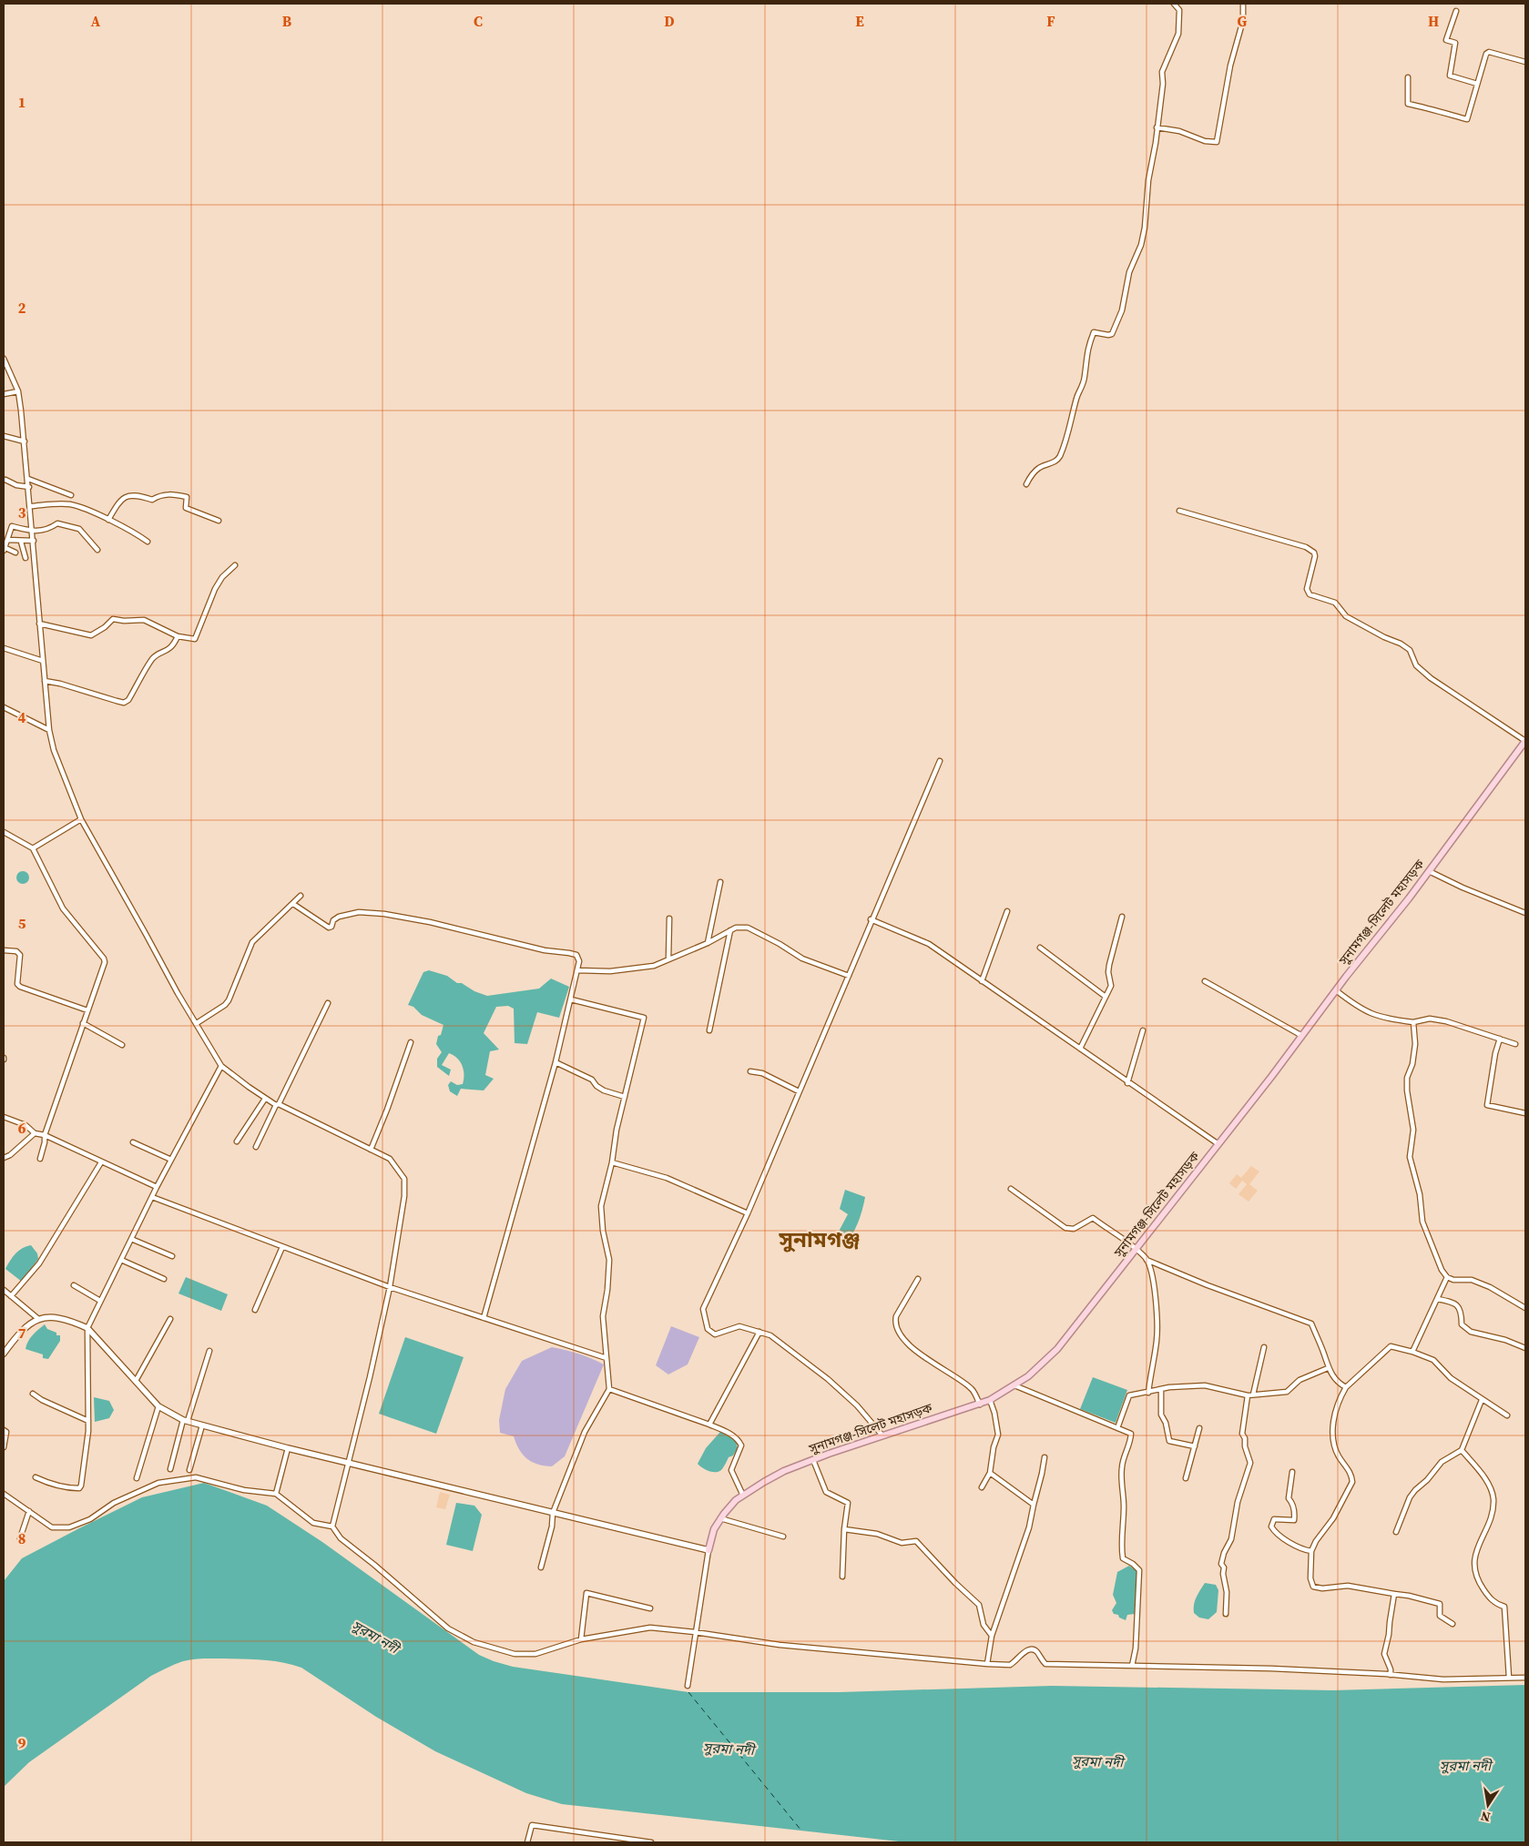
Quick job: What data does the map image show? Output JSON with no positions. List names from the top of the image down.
{
  "streets": {
    "main road": ["সুনামগঞ্জ-সিলেট মহাসড়ক"]
  },
  "districts": ["সুনামগঞ্জ"],
  "water": ["সুরমা নদী"],
  "north": "bottom",
  "grid": {
    "columns": [
      "A",
      "B",
      "C",
      "D",
      "E",
      "F",
      "G",
      "H"
    ],
    "rows": [
      "1",
      "2",
      "3",
      "4",
      "5",
      "6",
      "7",
      "8",
      "9"
    ]
  }
}
